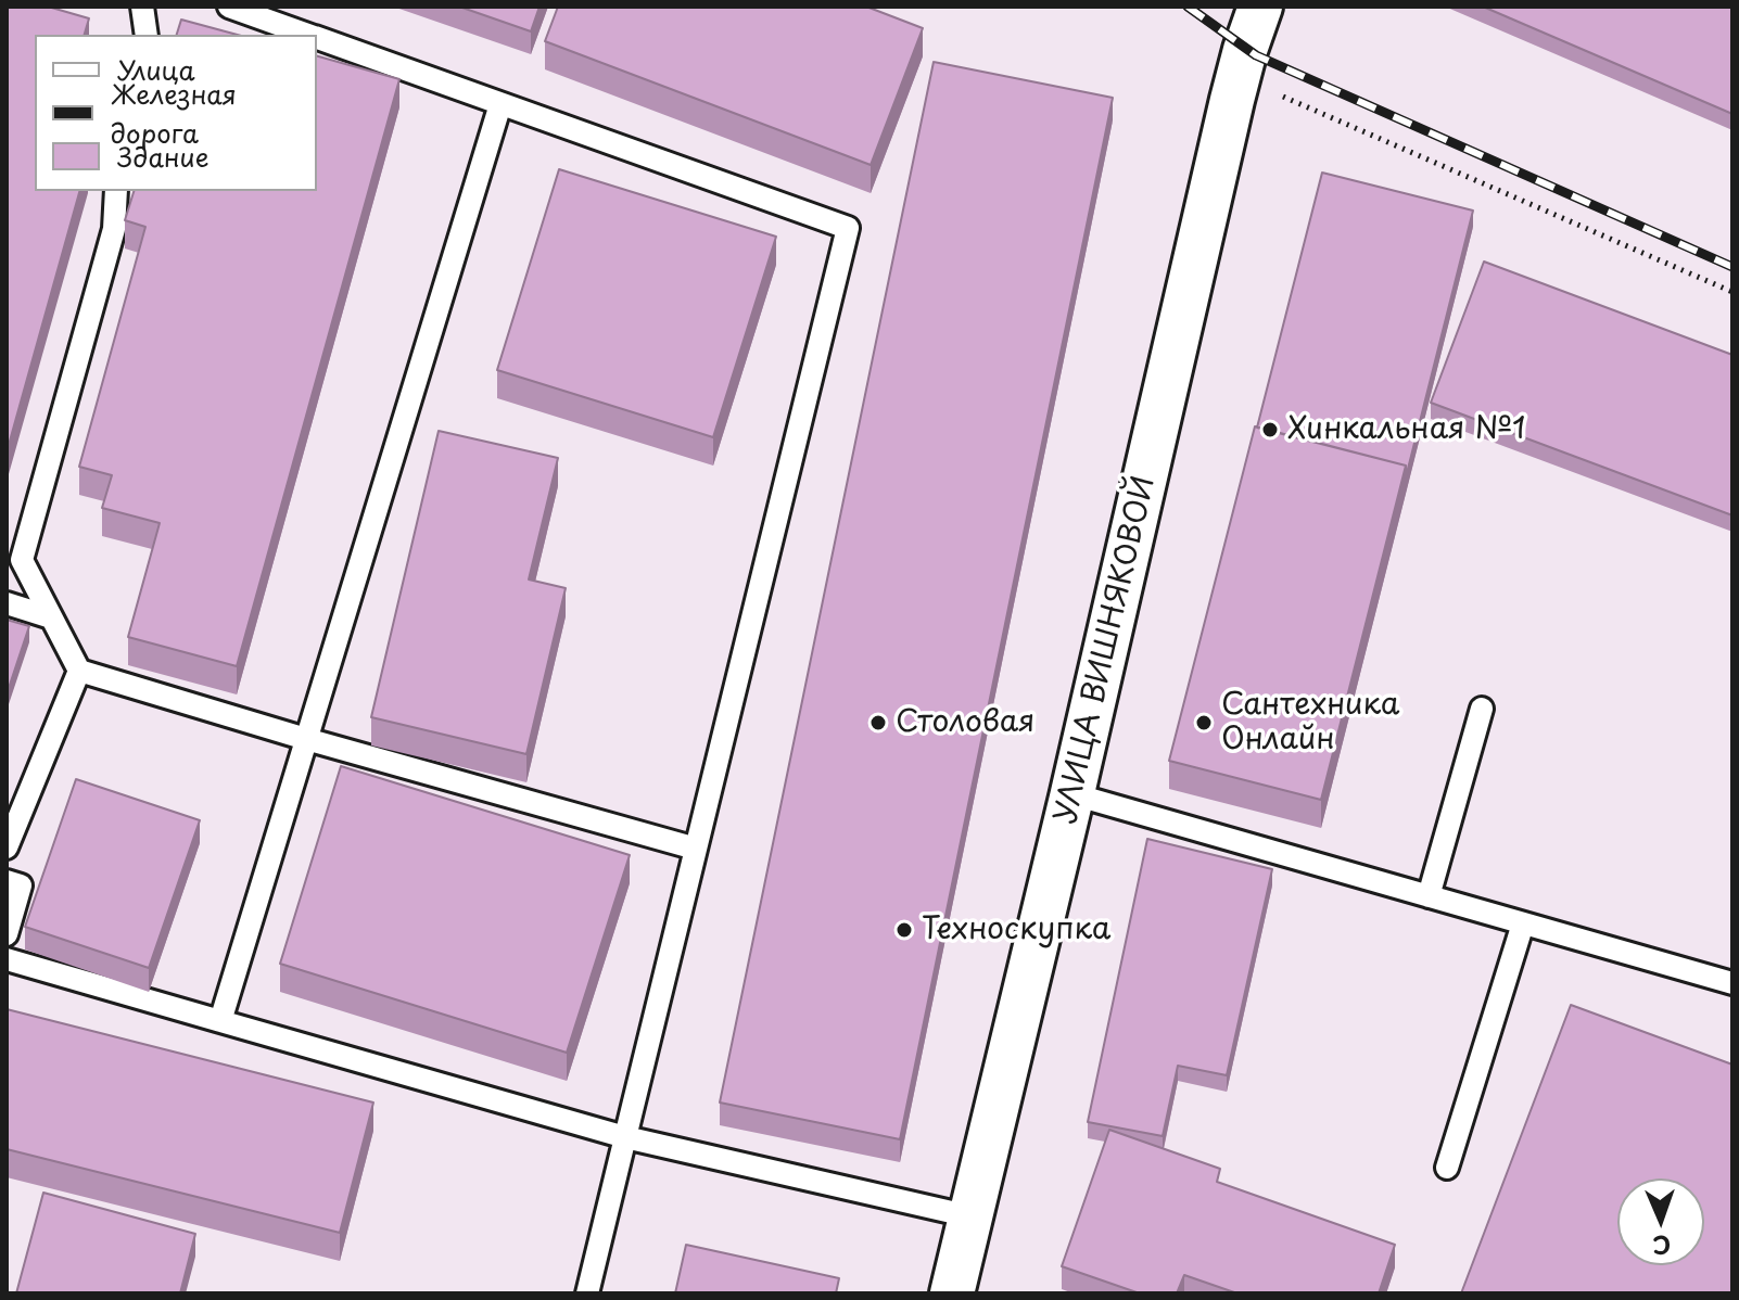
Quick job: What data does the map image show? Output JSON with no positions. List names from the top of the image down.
{
  "streets": {
    "street": ["УЛИЦА ВИШНЯКОВОЙ"]
  },
  "places": [
    "Хинкальная №1",
    "Столовая",
    "Сантехника Онлайн",
    "Техноскупка"
  ],
  "legend": ["Улица", "Железная дорога", "Здание"],
  "north": "bottom"
}
